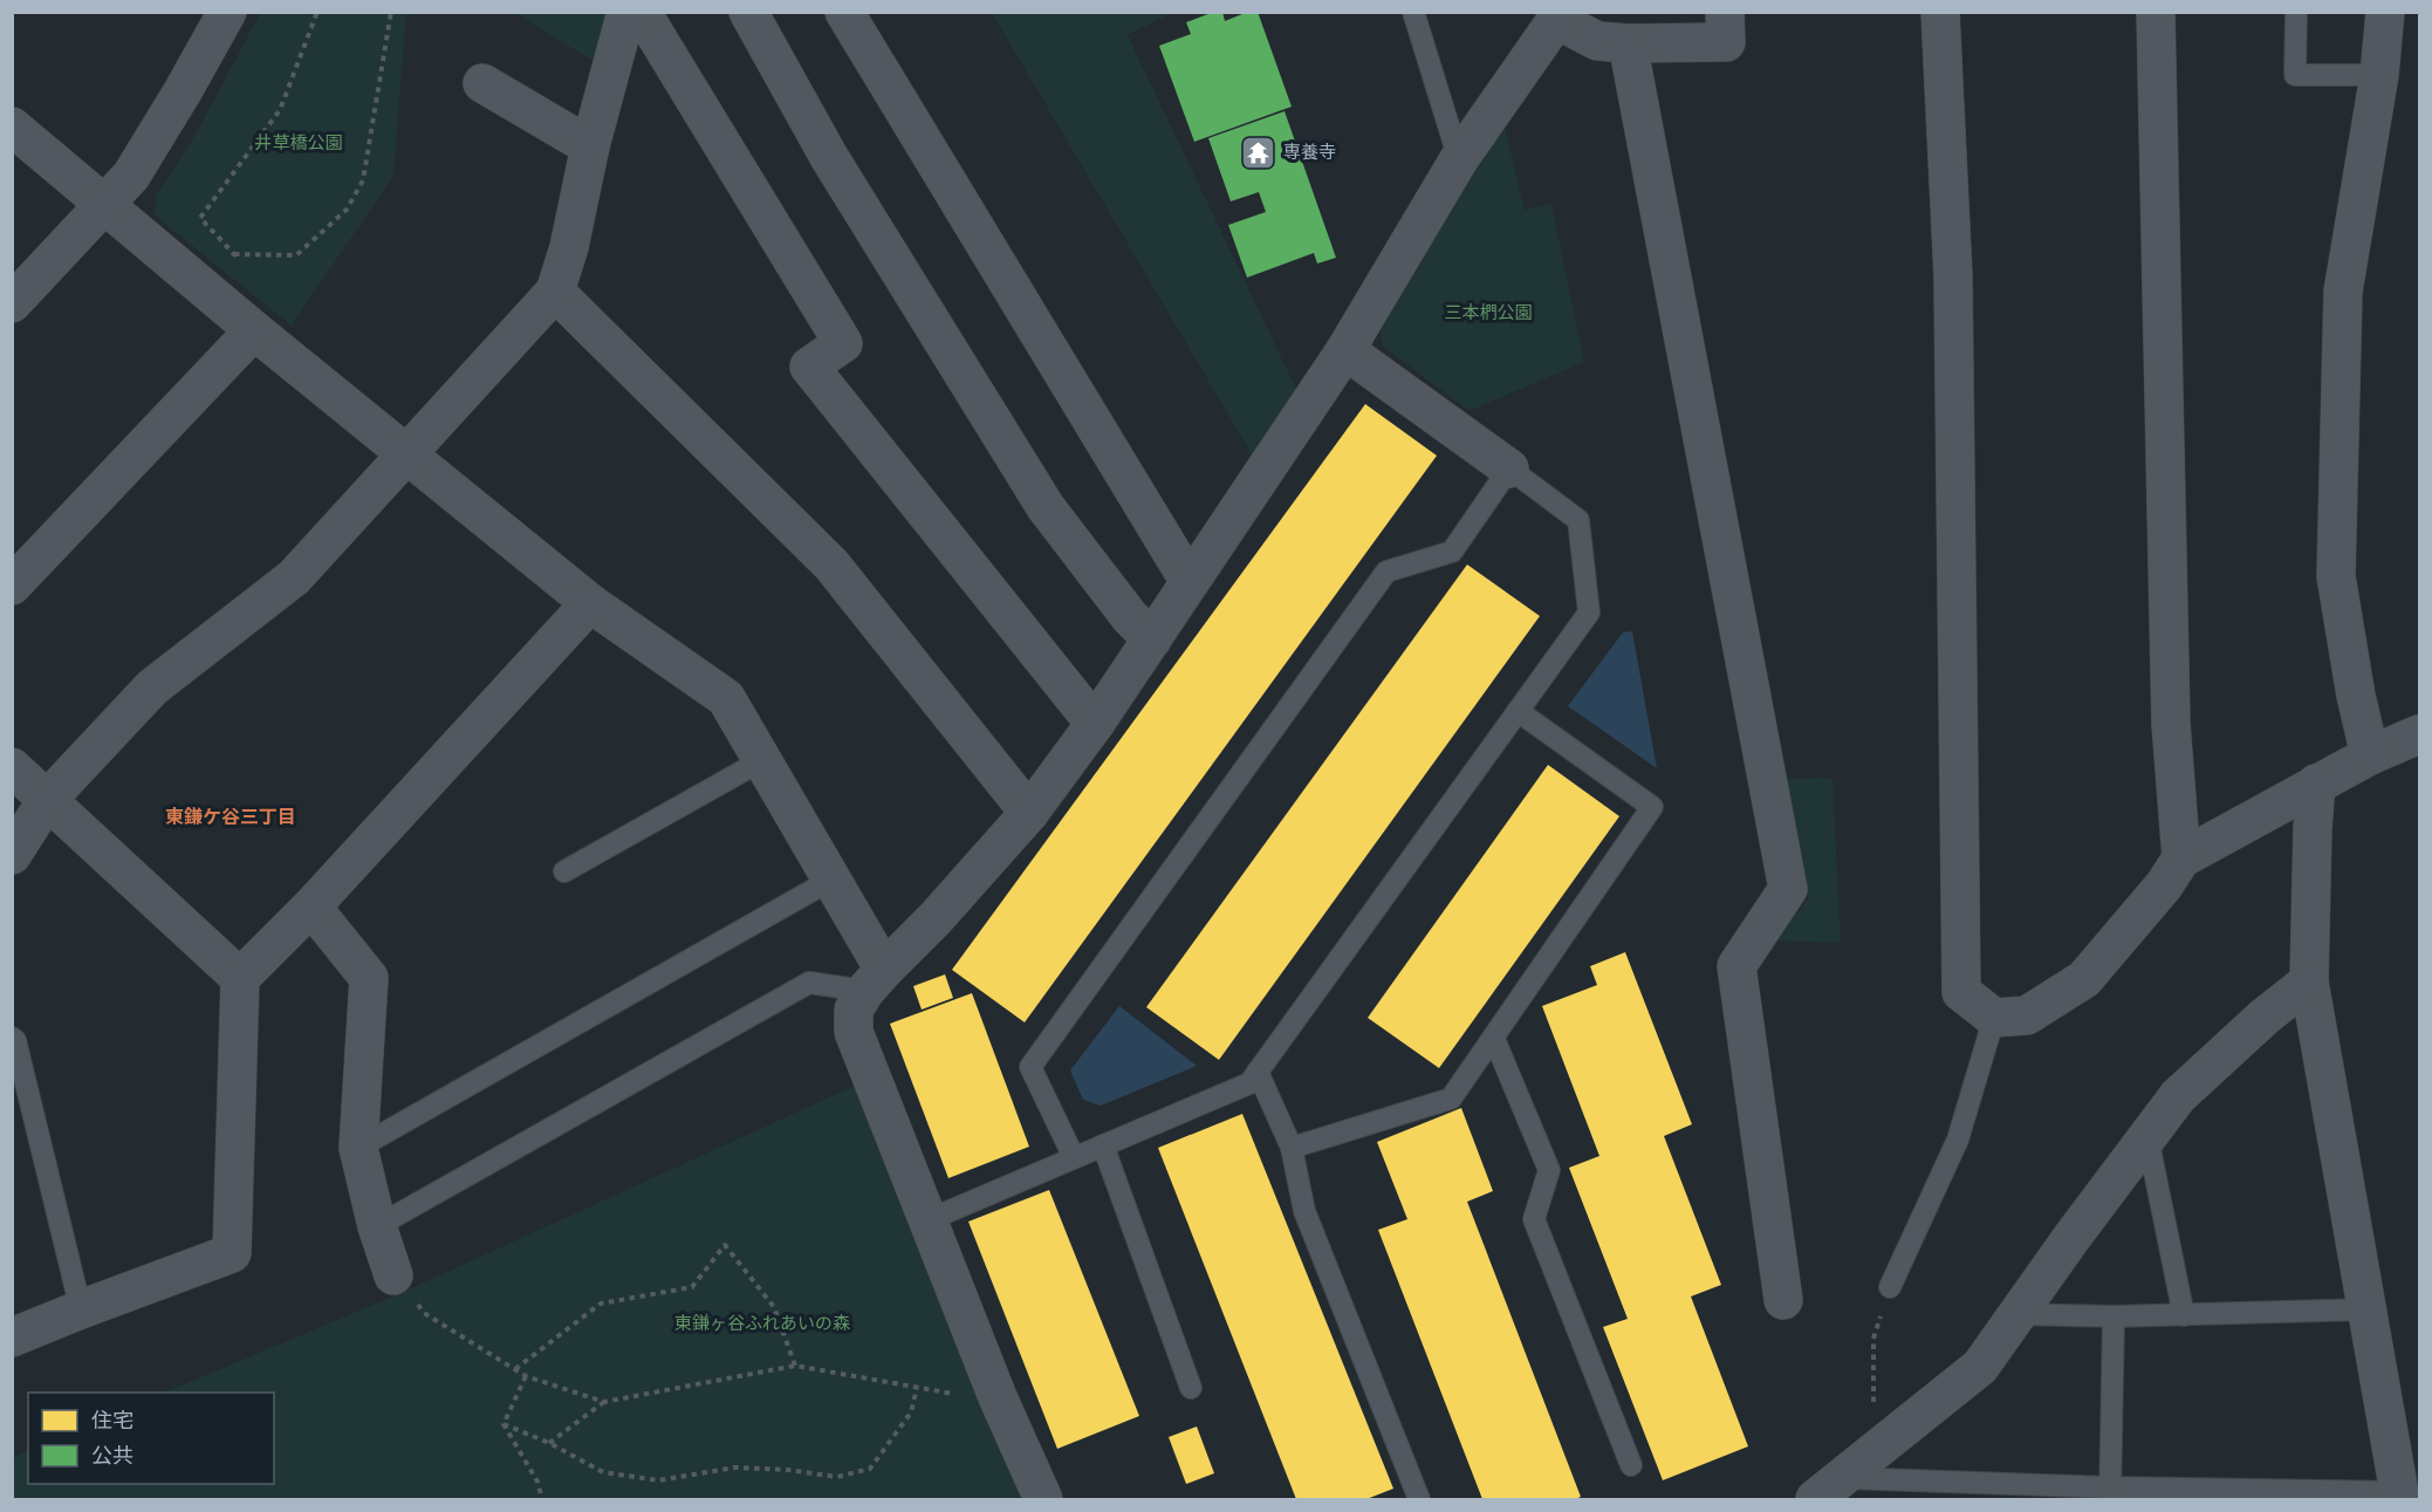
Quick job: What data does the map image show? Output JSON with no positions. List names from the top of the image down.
{
  "districts": ["東鎌ケ谷三丁目"],
  "parks": ["井草橋公園", "三本椚公園", "東鎌ヶ谷ふれあいの森"],
  "places": {
    "temple": ["専養寺"]
  },
  "legend": ["住宅", "公共"]
}
